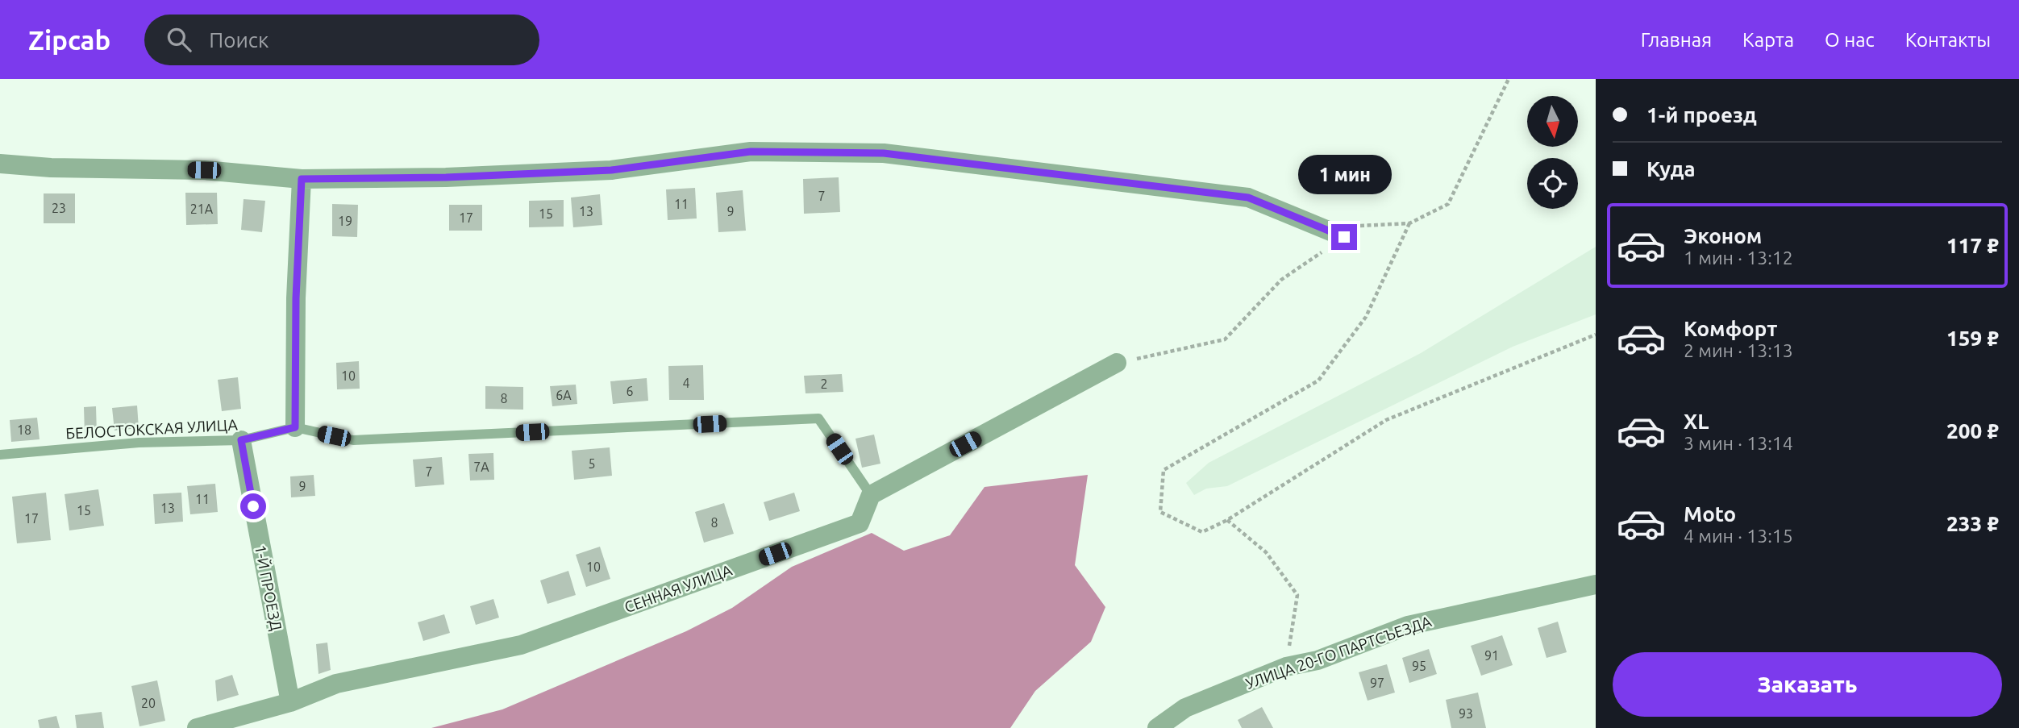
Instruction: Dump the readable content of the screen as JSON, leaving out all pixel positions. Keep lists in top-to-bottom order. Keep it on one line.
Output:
{"streets":{"street":["1-Й ПРОЕЗД","СЕННАЯ УЛИЦА","УЛИЦА 20-ГО ПАРТСЪЕЗДА"],"lane":["БЕЛОСТОКСКАЯ УЛИЦА"]},"crossings":[["БЕЛОСТОКСКАЯ УЛИЦА","1-Й ПРОЕЗД"],["БЕЛОСТОКСКАЯ УЛИЦА","СЕННАЯ УЛИЦА"],["1-Й ПРОЕЗД","СЕННАЯ УЛИЦА"]],"house_numbers":["7","11","23","21А","13","9","15","17","19","10","4","2","6","6А","8","18","5","7А","7","9","11","13","15","17","8","10","91","95","97","20","93"],"north":"bottom","page":{"header":"Zipcab","search":"Поиск","nav":["Главная","Карта","О нас","Контакты"],"banner":["1-й проезд","Куда"],"bubble":"1 мин","list":[{"name":"Эконом","note":"1 мин · 13:12","value":"117 ₽"},{"name":"Комфорт","note":"2 мин · 13:13","value":"159 ₽"},{"name":"XL","note":"3 мин · 13:14","value":"200 ₽"},{"name":"Moto","note":"4 мин · 13:15","value":"233 ₽"}],"buttons":"Заказать"}}
